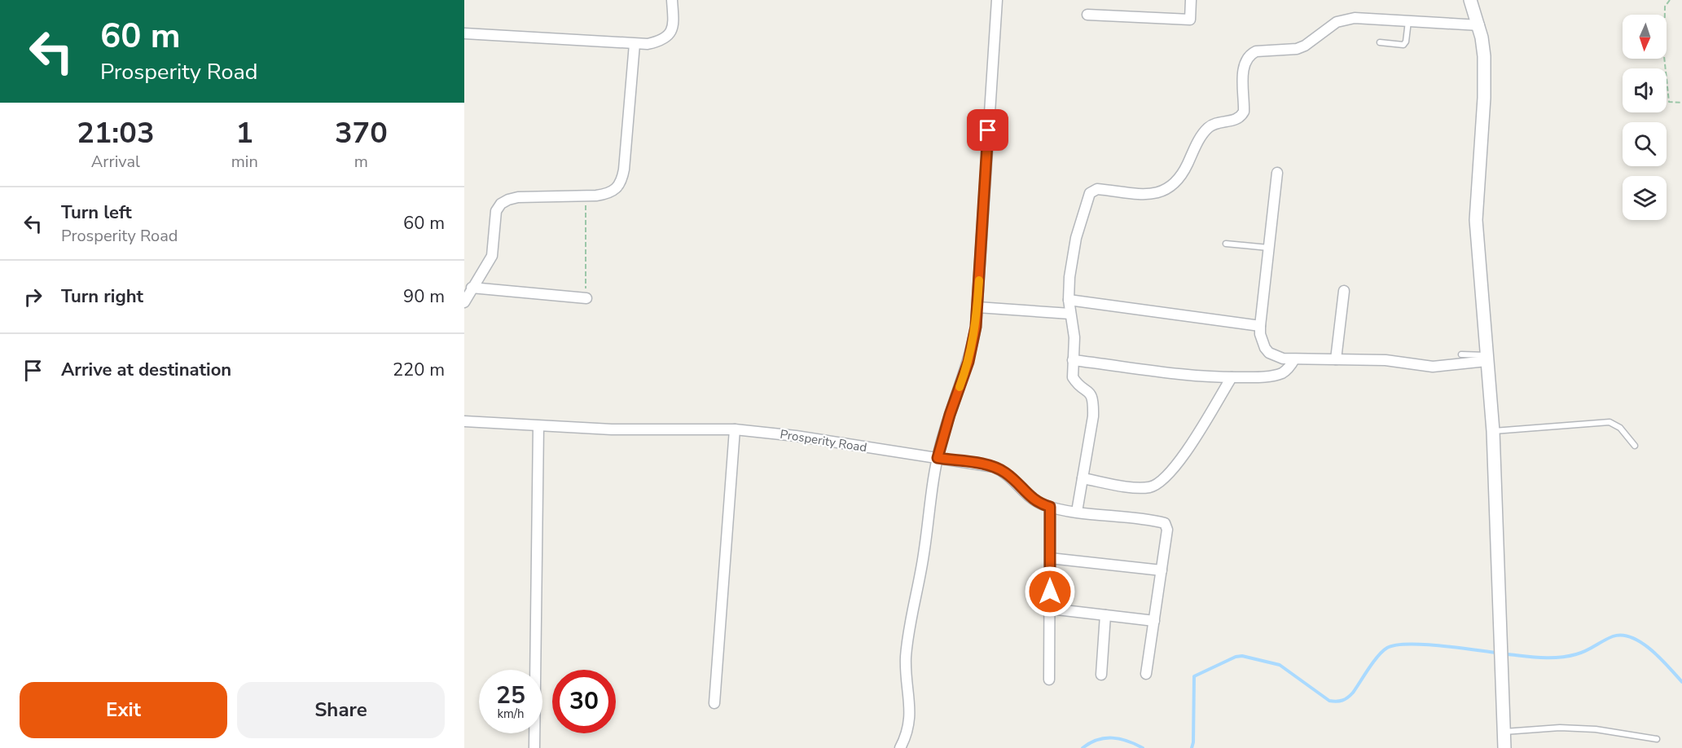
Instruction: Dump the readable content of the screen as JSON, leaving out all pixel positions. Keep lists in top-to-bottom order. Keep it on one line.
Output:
{"streets":{"street":["Prosperity Road"]},"north":"bottom","page":{"turn":["60 m","Prosperity Road"],"eta":["21:03","Arrival","1","min","370","m"],"list":[{"name":"Turn left","note":"Prosperity Road","value":"60 m"},{"name":"Turn right","value":"90 m"},{"name":"Arrive at destination","value":"220 m"}],"speed":"25 km/h","limit":"30","buttons":["Exit","Share"]}}
